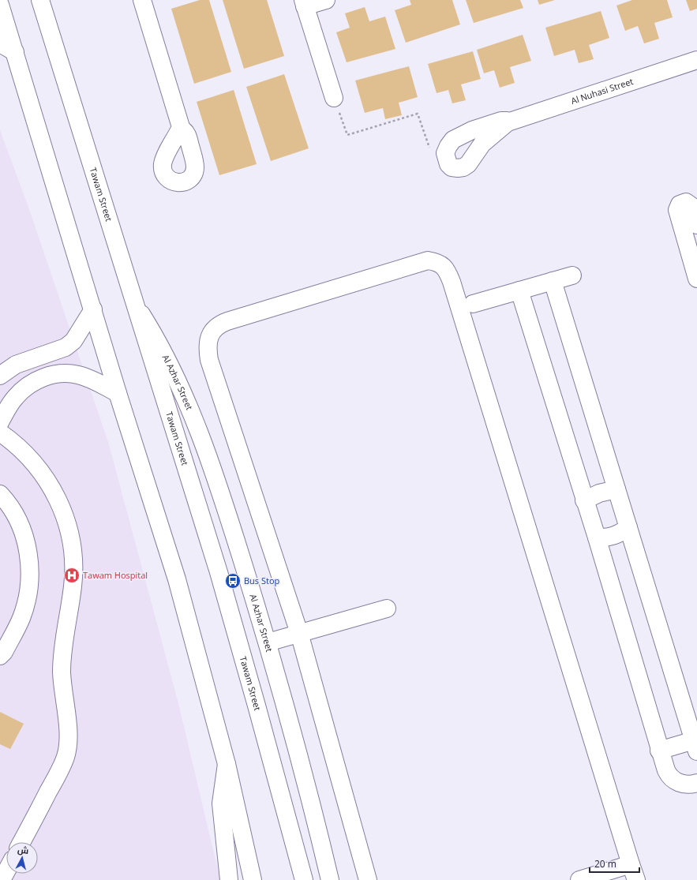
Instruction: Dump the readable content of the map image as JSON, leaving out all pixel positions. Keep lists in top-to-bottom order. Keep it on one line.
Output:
{"streets":{"street":["Al Nuhasi Street","Tawam Street","Al Azhar Street"]},"crossings":[["Tawam Street","Al Azhar Street"]],"places":{"hospital":["Tawam Hospital"],"bus stop":["Bus Stop"]},"scale_bar":"20 m","north":"top"}
